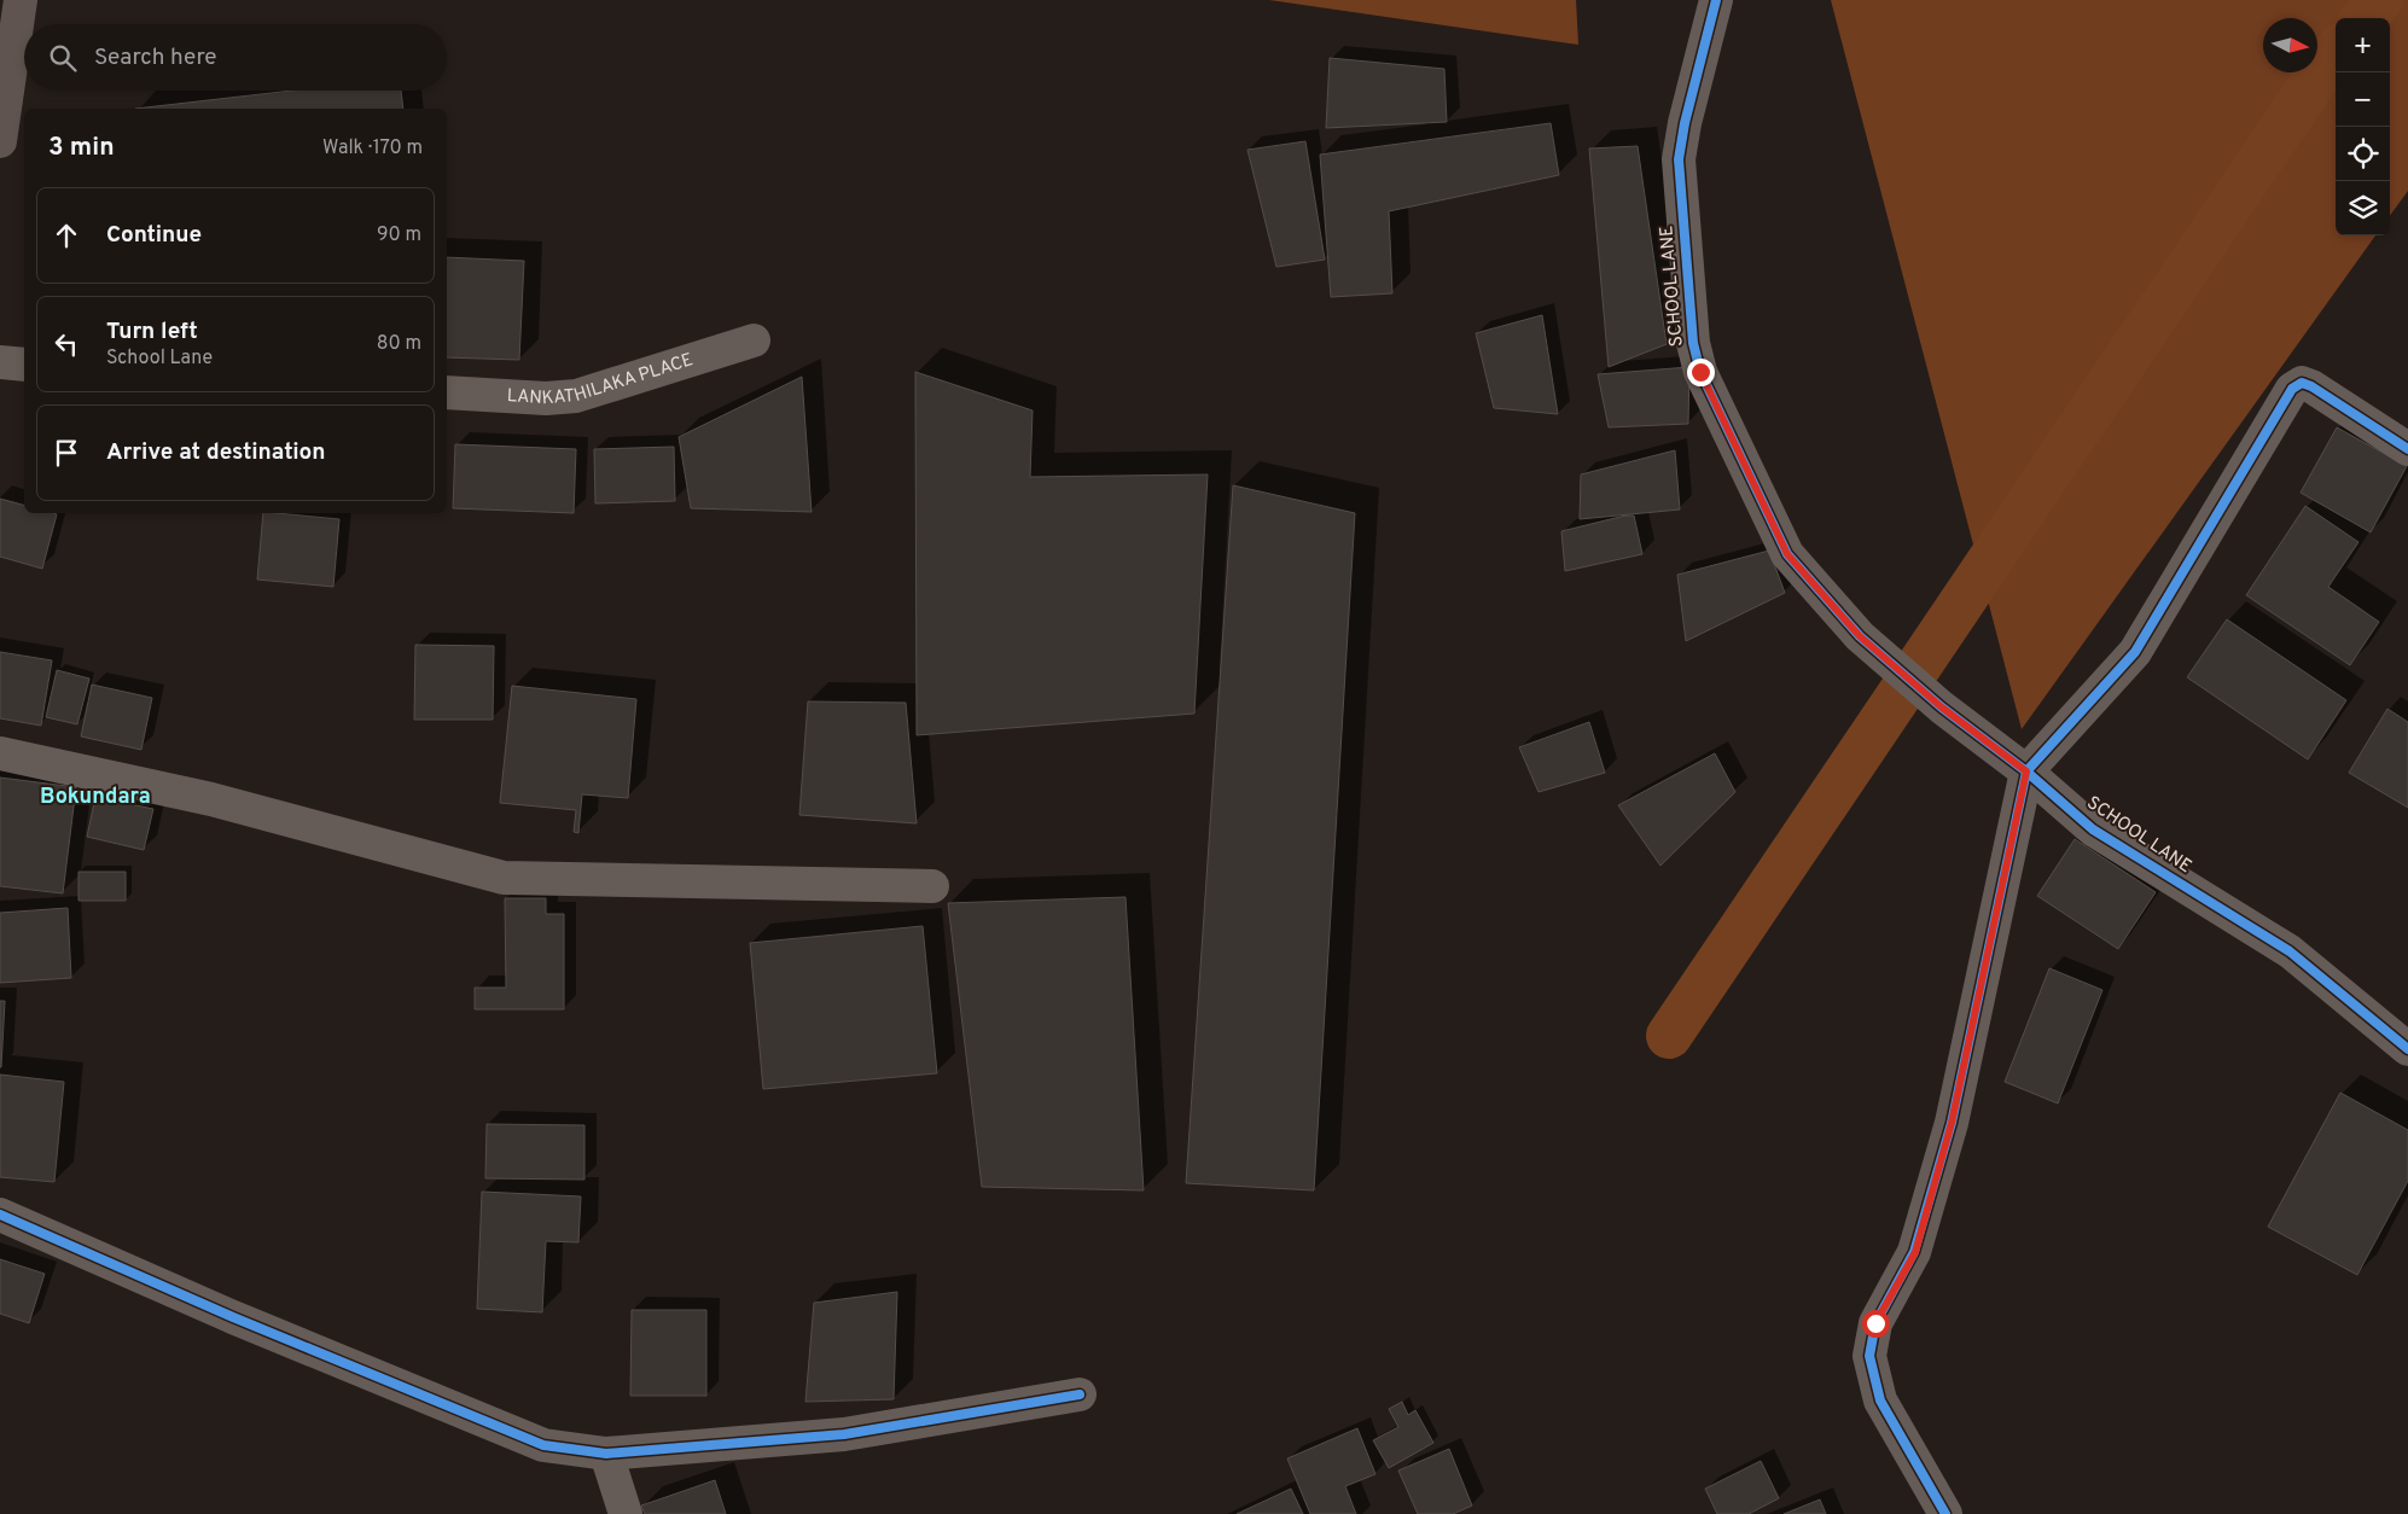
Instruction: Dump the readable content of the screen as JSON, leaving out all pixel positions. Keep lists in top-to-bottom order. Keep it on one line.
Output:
{"streets":{"street":["SCHOOL LANE","LANKATHILAKA PLACE"]},"districts":["Bokundara"],"north":"right","page":{"map_buttons":["+","−"],"search":"Search here","heading":["3 min","Walk · 170 m"],"list":[["Continue","90 m"],["Turn left","School Lane","80 m"],"Arrive at destination"]}}
